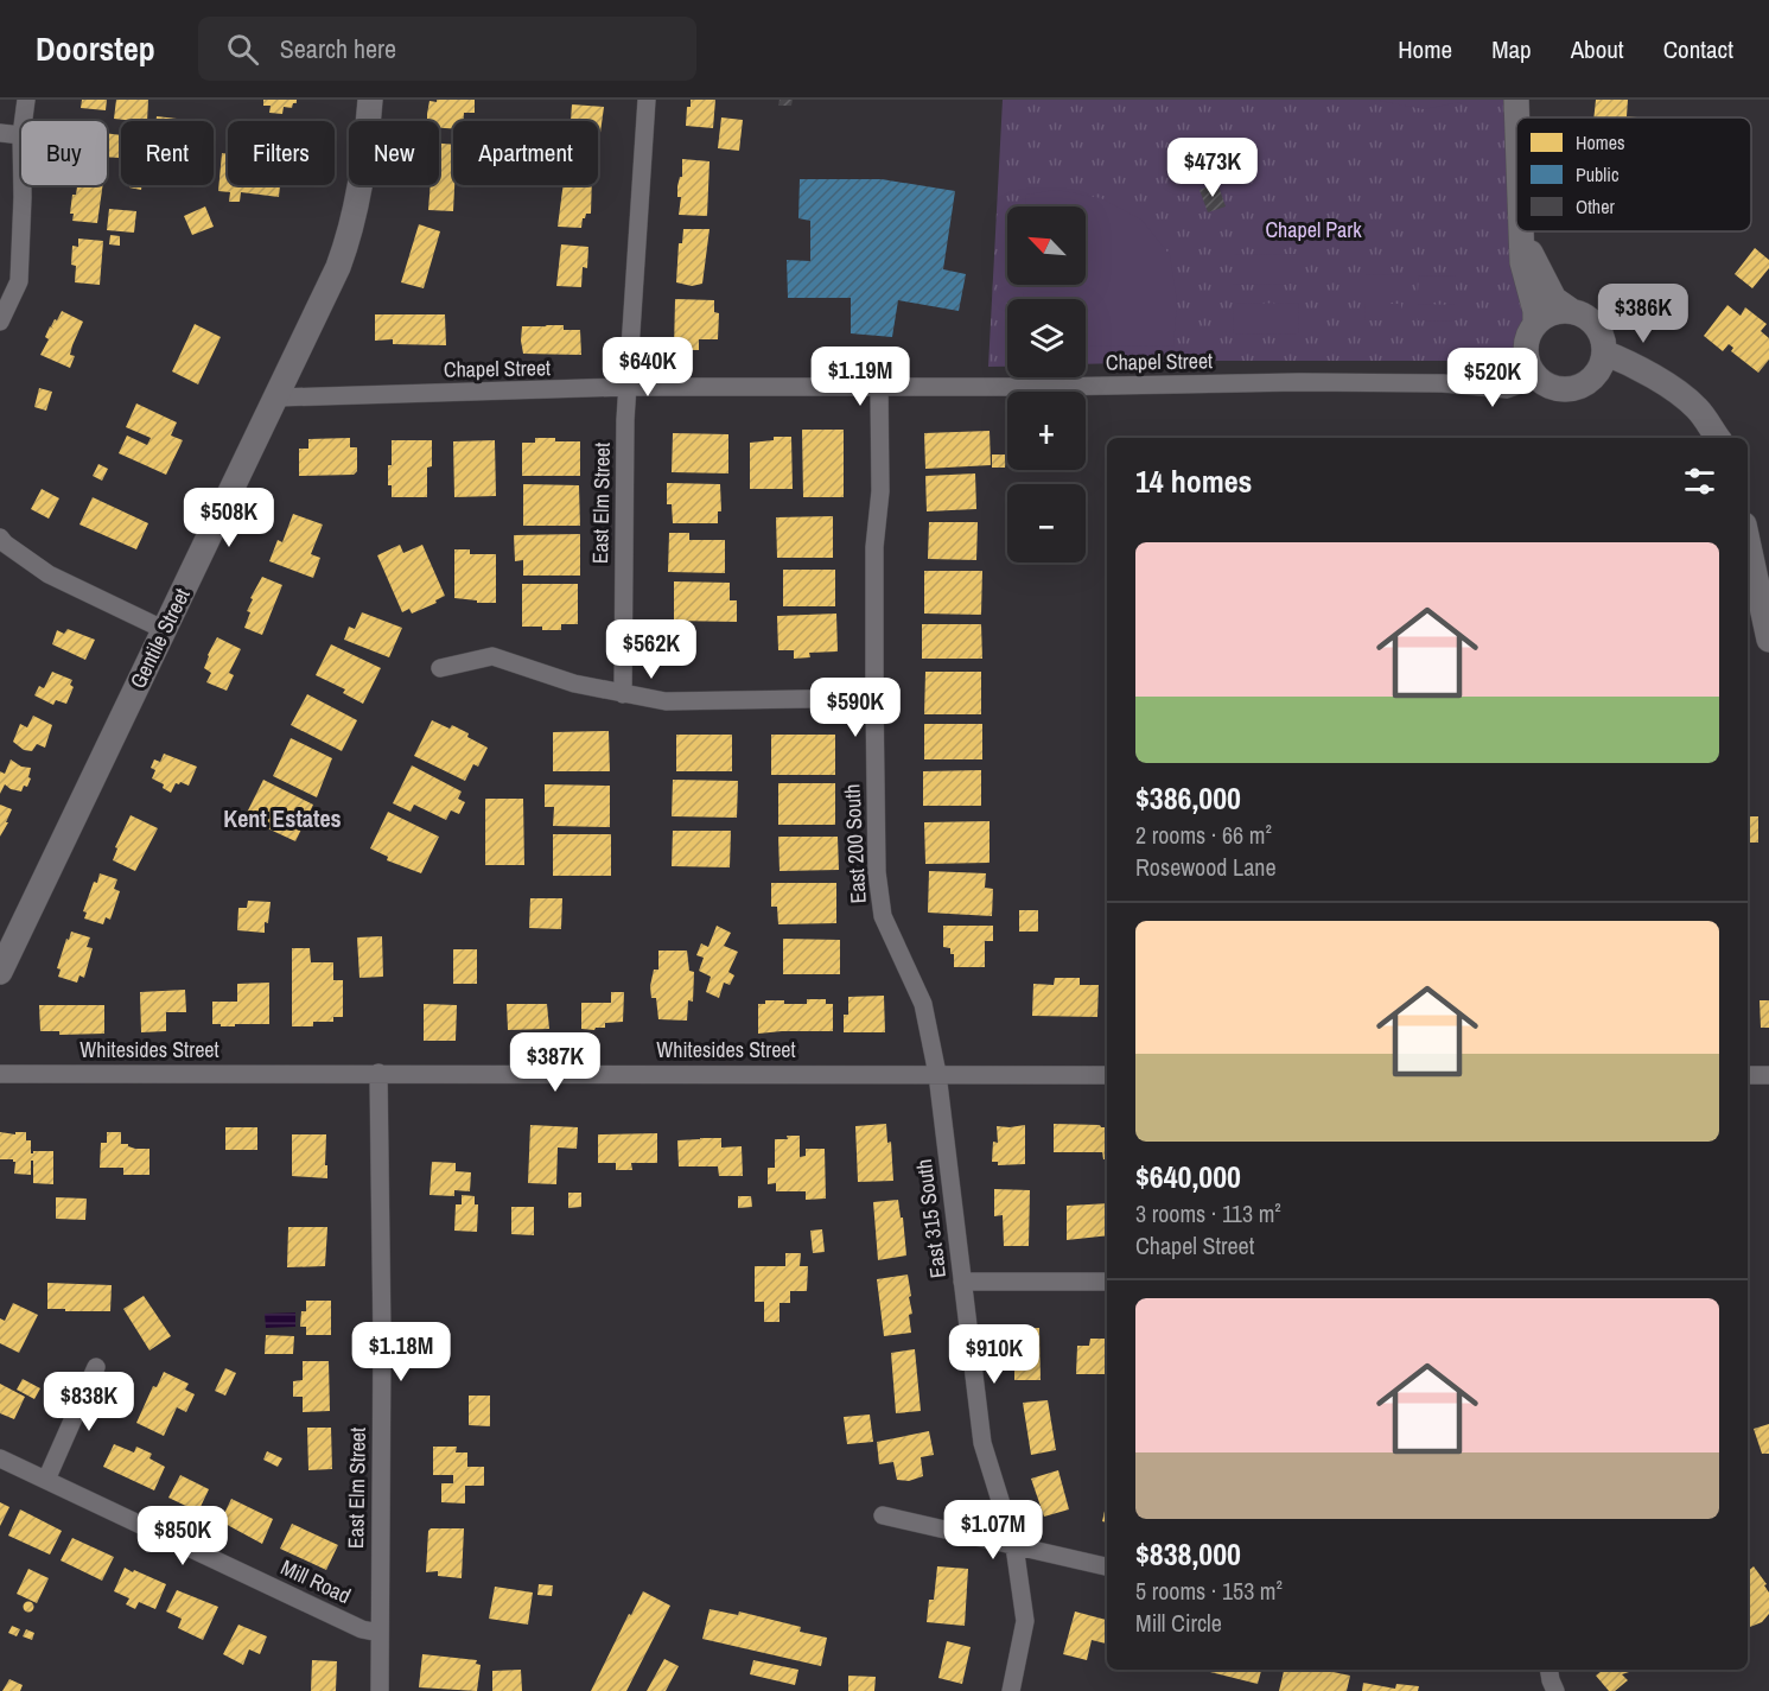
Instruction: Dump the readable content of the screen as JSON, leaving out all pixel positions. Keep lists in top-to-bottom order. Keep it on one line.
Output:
{"streets":{"main road":["Gentile Street"],"street":["Chapel Street","East Elm Street","East 200 South","Whitesides Street","East 315 South","Mill Road"]},"crossings":[["Chapel Street","East Elm Street"],["Chapel Street","Gentile Street"],["Chapel Street","East 200 South"],["East Elm Street","Whitesides Street"],["East Elm Street","Mill Road"],["East 200 South","Whitesides Street"],["East 200 South","East 315 South"],["Whitesides Street","East 315 South"]],"districts":["Kent Estates"],"parks":["Chapel Park"],"legend":["Homes","Public","Other"],"north":"top left","page":{"header":"Doorstep","search":"Search here","nav":["Home","Map","About","Contact"],"chip":["Buy","Rent","Filters","New","Apartment"],"price":["$473K","$386K","$640K","$1.19M","$520K","$508K","$562K","$590K","$387K","$1.18M","$910K","$838K","$1.07M","$850K"],"map_buttons":["+","−"],"heading":"14 homes","list":[{"name":"$386,000","note":"2 rooms · 66 m² · Rosewood Lane"},{"name":"$640,000","note":"3 rooms · 113 m² · Chapel Street"},{"name":"$838,000","note":"5 rooms · 153 m² · Mill Circle"}]}}
